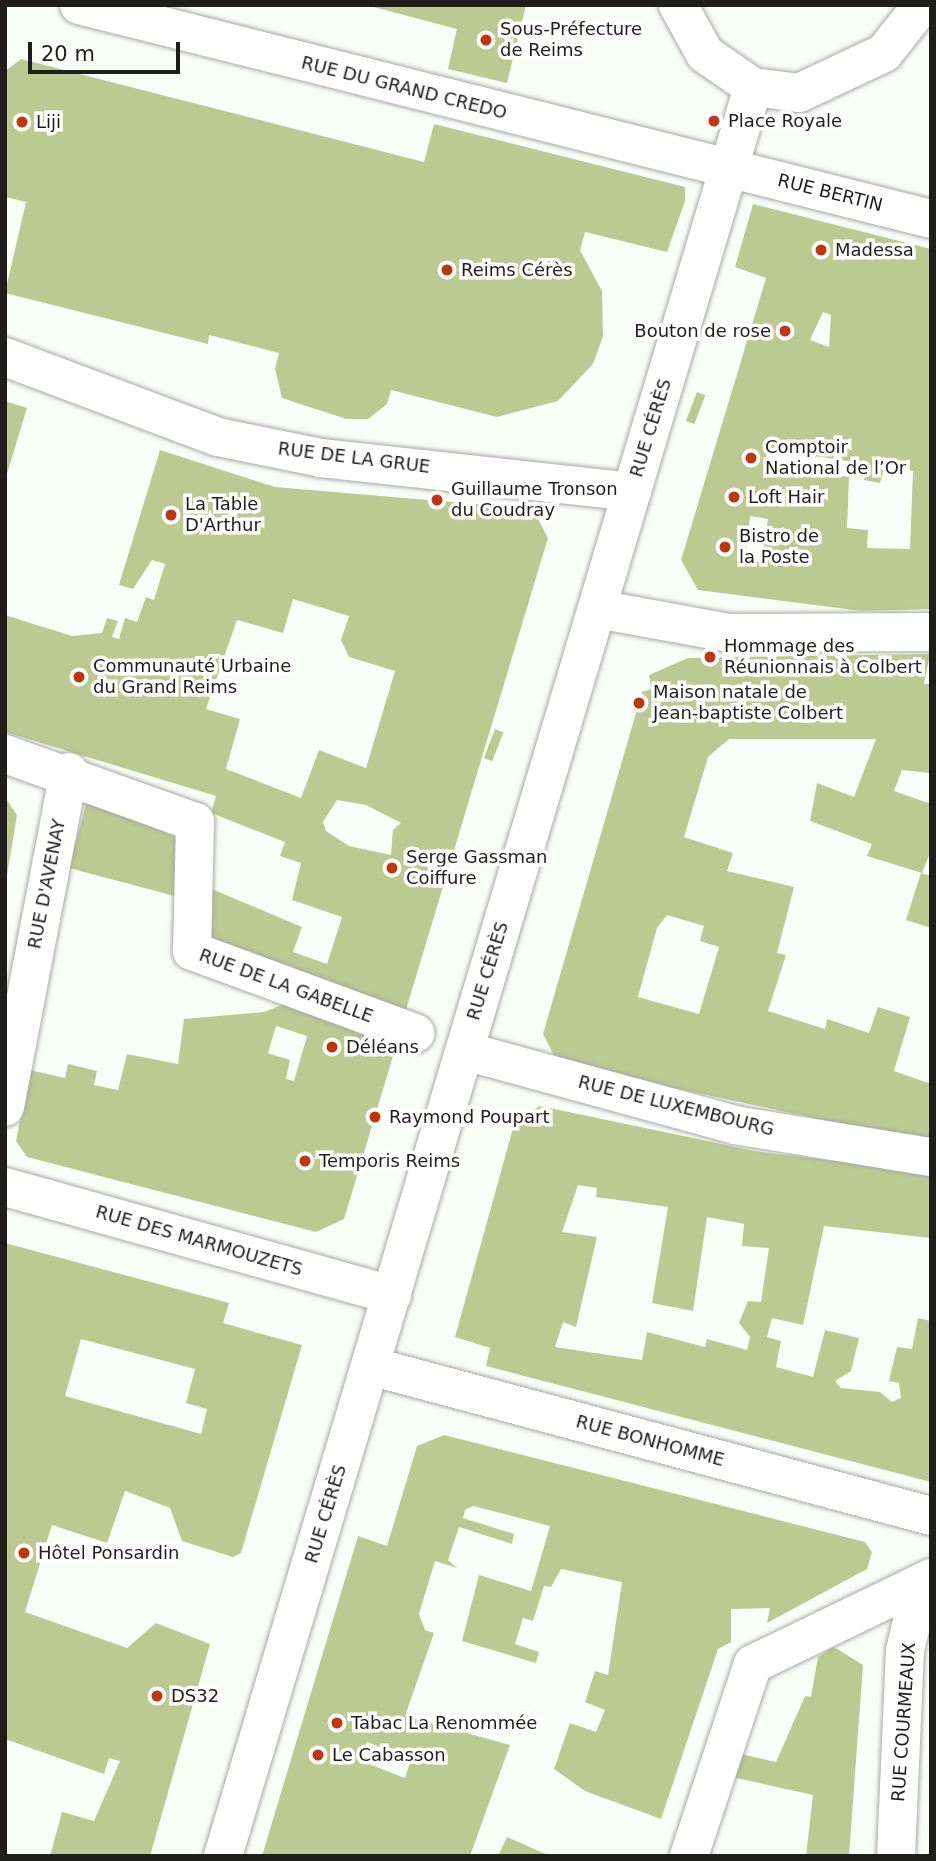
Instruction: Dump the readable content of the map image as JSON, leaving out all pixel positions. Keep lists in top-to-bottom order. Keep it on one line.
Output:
{"streets":{"street":["RUE DU GRAND CREDO","RUE BERTIN","RUE CÉRÈS","RUE DE LA GRUE","RUE D'AVENAY","RUE DE LA GABELLE","RUE DE LUXEMBOURG","RUE DES MARMOUZETS","RUE BONHOMME","RUE COURMEAUX"]},"crossings":[["RUE DU GRAND CREDO","RUE BERTIN"],["RUE DU GRAND CREDO","RUE CÉRÈS"],["RUE BERTIN","RUE CÉRÈS"],["RUE CÉRÈS","RUE DE LA GRUE"],["RUE CÉRÈS","RUE DE LUXEMBOURG"],["RUE CÉRÈS","RUE DES MARMOUZETS"],["RUE CÉRÈS","RUE BONHOMME"],["RUE D'AVENAY","RUE DE LA GABELLE"]],"places":["Sous-Préfecture de Reims","Place Royale","Liji","Madessa","Reims Cérès","Bouton de rose","Comptoir National de l’Or","Loft Hair","Guillaume Tronson du Coudray","La Table D'Arthur","Bistro de la Poste","Hommage des Réunionnais à Colbert","Communauté Urbaine du Grand Reims","Maison natale de Jean-baptiste Colbert","Serge Gassman Coiffure","Déléans","Raymond Poupart","Temporis Reims","Hôtel Ponsardin","DS32","Tabac La Renommée","Le Cabasson"],"scale_bar":"20 m"}
